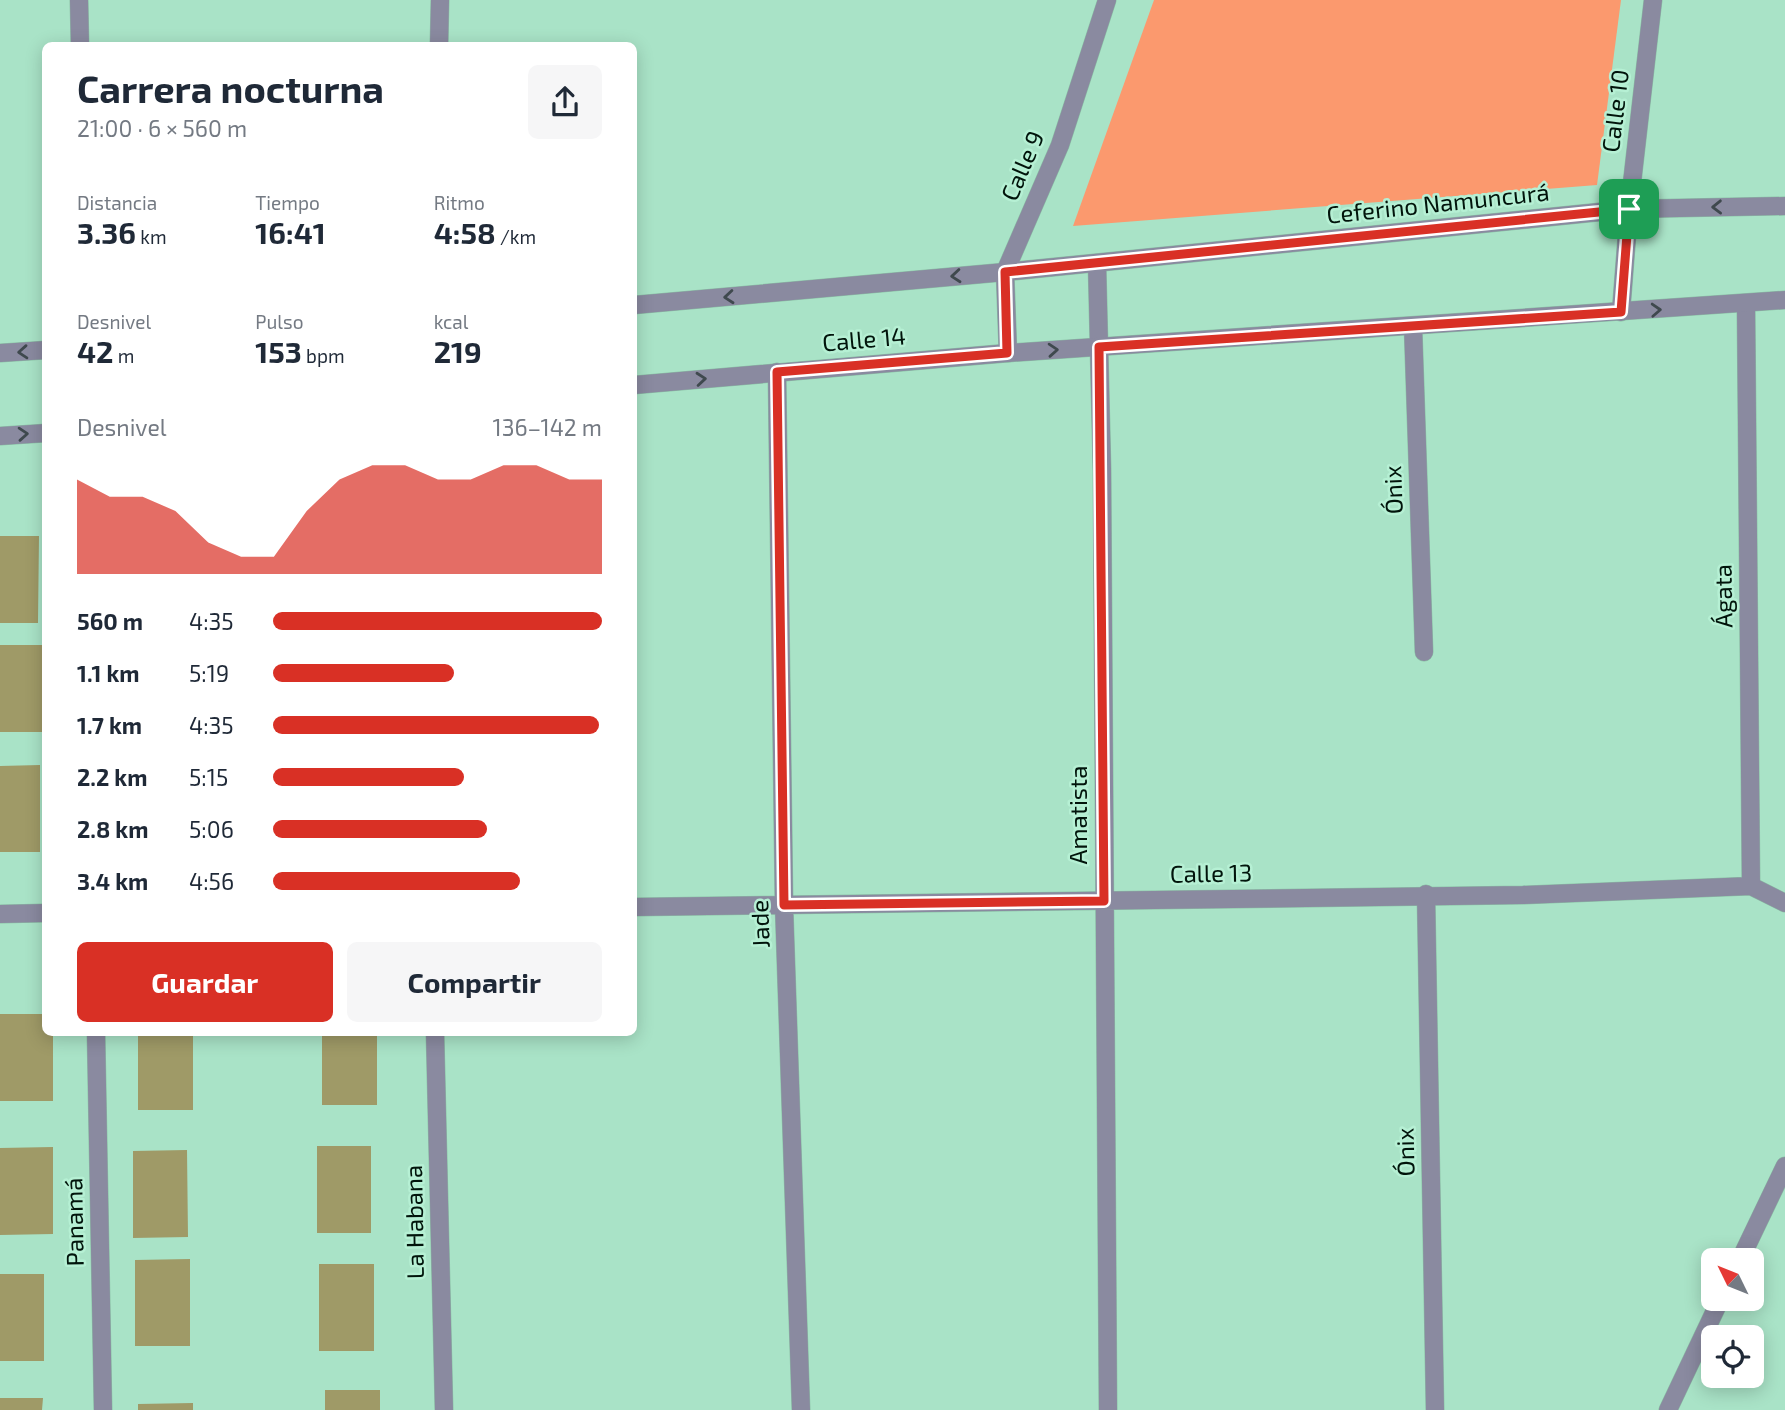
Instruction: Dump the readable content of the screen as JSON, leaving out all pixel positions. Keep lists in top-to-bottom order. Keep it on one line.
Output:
{"streets":{"street":["Calle 10","Calle 9","Ceferino Namuncurá","Calle 14","Ónix","Ágata","Amatista","Calle 13","Jade","Panamá","La Habana"]},"crossings":[["Calle 10","Ceferino Namuncurá"],["Calle 9","Calle 14"],["Ceferino Namuncurá","Amatista"],["Calle 14","Amatista"],["Calle 14","Jade"],["Ónix","Calle 13"],["Ágata","Calle 13"],["Amatista","Calle 13"],["Calle 13","Jade"]],"north":"top left","page":{"heading":["Carrera nocturna","21:00 · 6 × 560 m"],"stats":[["Distancia","3.36 km"],["Tiempo","16:41"],["Ritmo","4:58 /km"],["Desnivel","42 m"],["Pulso","153 bpm"],["kcal","219"]],"chart":["Desnivel","136–142 m"],"list":[{"name":"560 m","note":"4:35"},{"name":"1.1 km","note":"5:19"},{"name":"1.7 km","note":"4:35"},{"name":"2.2 km","note":"5:15"},{"name":"2.8 km","note":"5:06"},{"name":"3.4 km","note":"4:56"}],"buttons":["Guardar","Compartir"]}}
